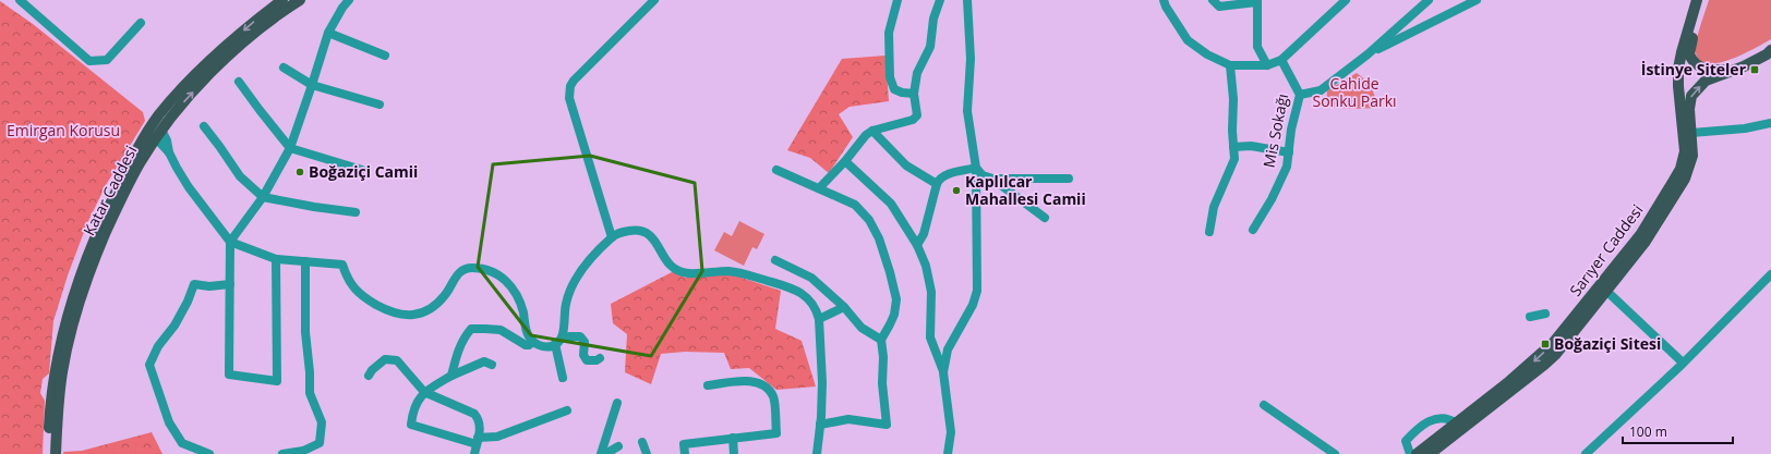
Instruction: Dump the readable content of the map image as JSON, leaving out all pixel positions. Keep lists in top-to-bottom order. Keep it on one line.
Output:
{"streets":{"main road":["Katar Caddesi","Sarıyer Caddesi"],"street":["Mis Sokağı"]},"parks":["Cahide Sonku Parkı","Emirgan Korusu"],"places":{"transit":["İstinye Siteler","Boğaziçi Sitesi"],"other":["Boğaziçi Camii","Kaplılcar Mahallesi Camii"]},"scale_bar":"100 m"}
